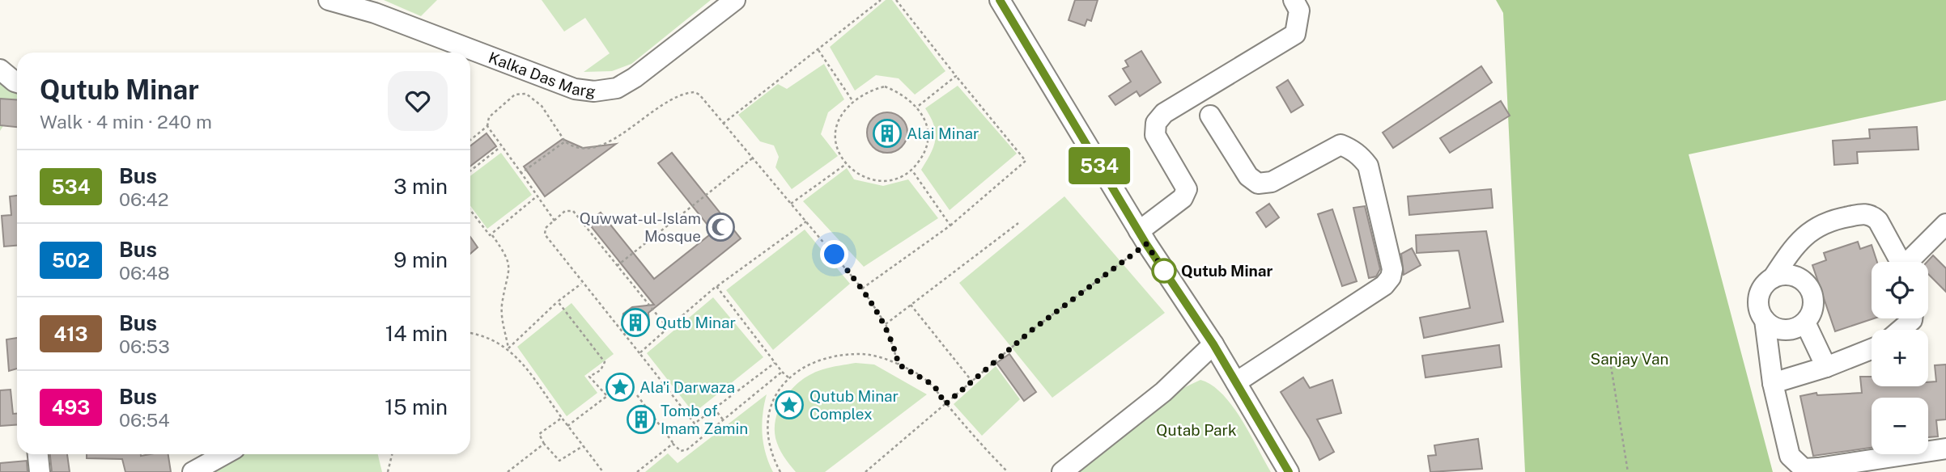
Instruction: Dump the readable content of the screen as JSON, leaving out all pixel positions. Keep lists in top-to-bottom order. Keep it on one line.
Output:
{"streets":{"street":["Kalka Das Marg"]},"parks":["Sanjay Van","Qutab Park"],"places":{"building":["Alai Minar","Qutb Minar","Tomb of Imam Zamin"],"mosque":["Quwwat-ul-Islam Mosque"],"other":["Qutub Minar"],"place":["Ala'i Darwaza","Qutub Minar Complex"]},"lines":["bus line 534"],"page":{"on_map":"534","heading":["Qutub Minar","Walk · 4 min · 240 m"],"list":[{"mark":"534","name":"Bus","note":"06:42","value":"3 min"},{"mark":"502","name":"Bus","note":"06:48","value":"9 min"},{"mark":"413","name":"Bus","note":"06:53","value":"14 min"},{"mark":"493","name":"Bus","note":"06:54","value":"15 min"}],"map_buttons":["+","−"]}}
